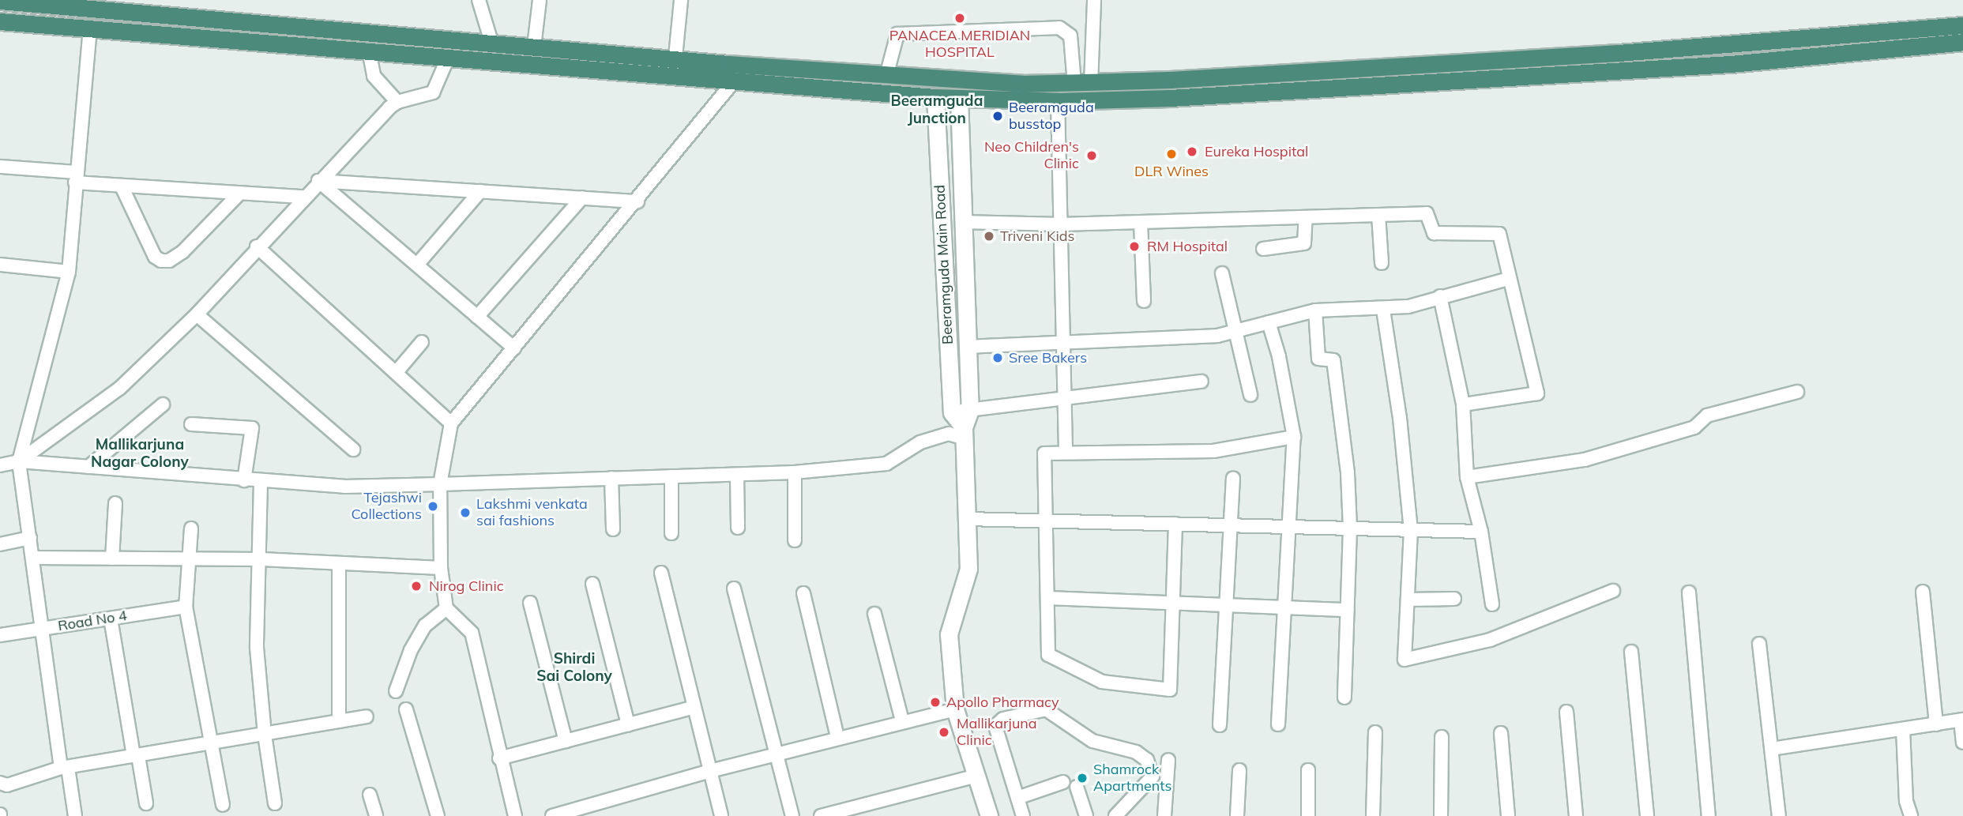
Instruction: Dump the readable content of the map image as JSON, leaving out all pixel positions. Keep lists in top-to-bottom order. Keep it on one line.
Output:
{"streets":{"main road":["Beeramguda Main Road"],"street":["Road No 4"]},"districts":["Beeramguda Junction","Mallikarjuna Nagar Colony","Shirdi Sai Colony"],"places":["PANACEA MERIDIAN HOSPITAL","Beeramguda busstop","Eureka Hospital","DLR Wines","Neo Children's Clinic","Triveni Kids","RM Hospital","Sree Bakers","Tejashwi Collections","Lakshmi venkata sai fashions","Nirog Clinic","Apollo Pharmacy","Mallikarjuna Clinic","Shamrock Apartments"]}
